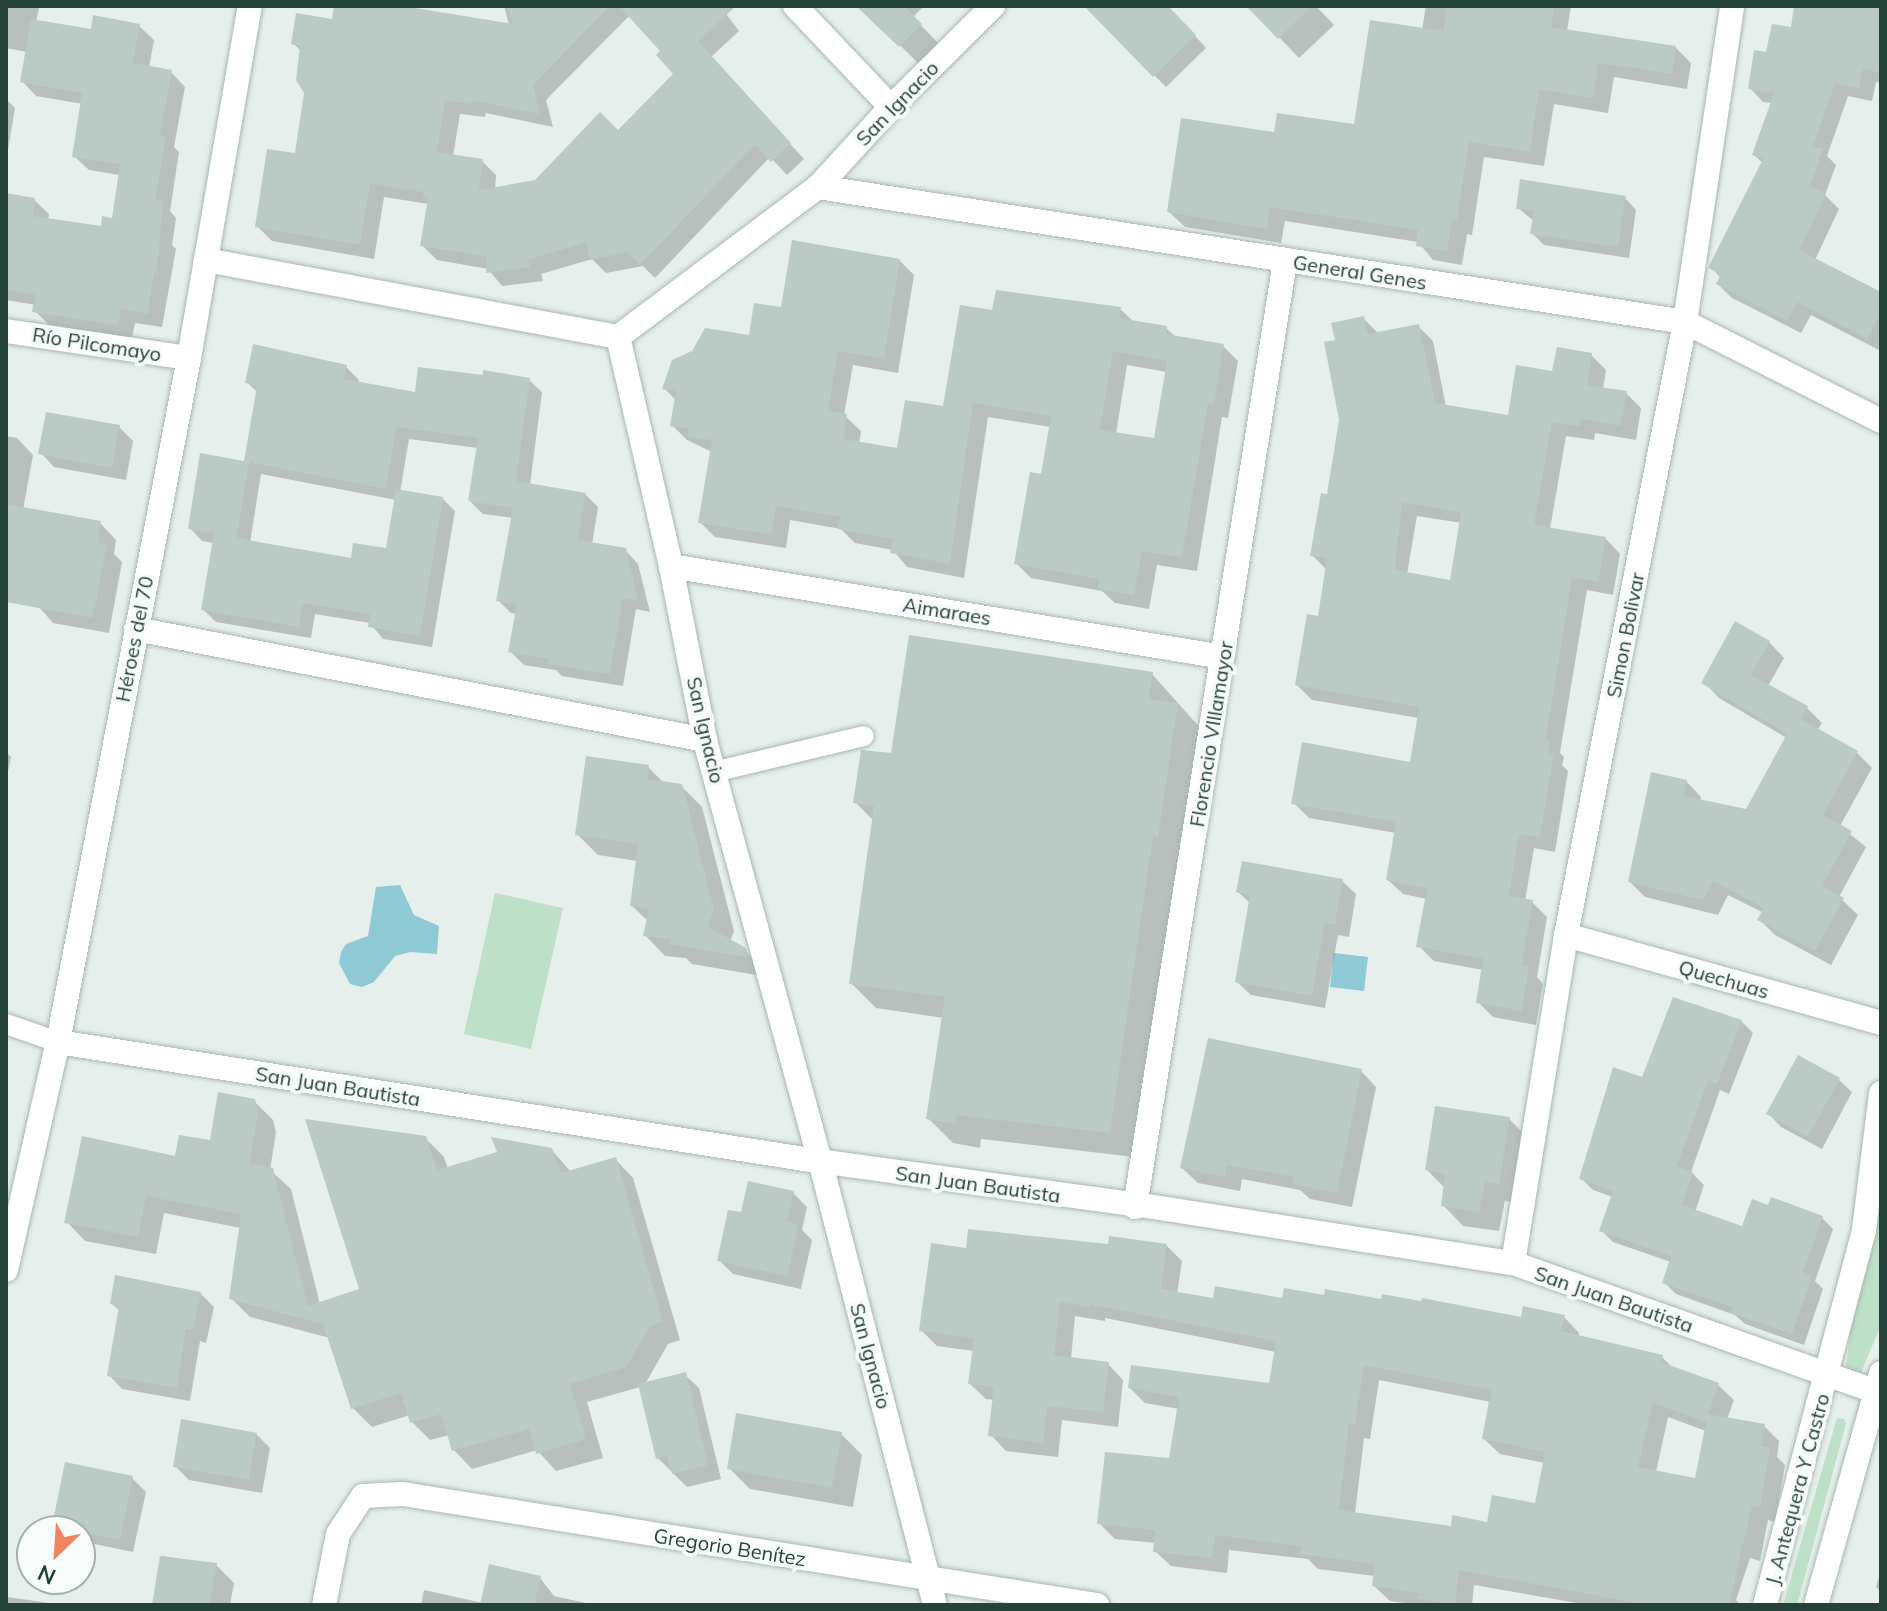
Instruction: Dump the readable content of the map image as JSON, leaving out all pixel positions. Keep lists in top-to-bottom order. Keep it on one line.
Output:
{"streets":{"street":["San Ignacio","General Genes","Río Pilcomayo","Aimaraes","Simon Bolivar","Héroes del 70","Florencio VIllamayor","Quechuas","San Juan Bautista","J. Antequera Y Castro","Gregorio Benítez"]},"crossings":[["San Ignacio","General Genes"],["San Ignacio","Aimaraes"],["San Ignacio","San Juan Bautista"],["San Ignacio","Gregorio Benítez"],["General Genes","Simon Bolivar"],["General Genes","Florencio VIllamayor"],["Río Pilcomayo","Héroes del 70"],["Aimaraes","Florencio VIllamayor"],["Simon Bolivar","Quechuas"],["Simon Bolivar","San Juan Bautista"],["Héroes del 70","San Juan Bautista"],["Florencio VIllamayor","San Juan Bautista"],["San Juan Bautista","J. Antequera Y Castro"]],"north":"bottom left"}
